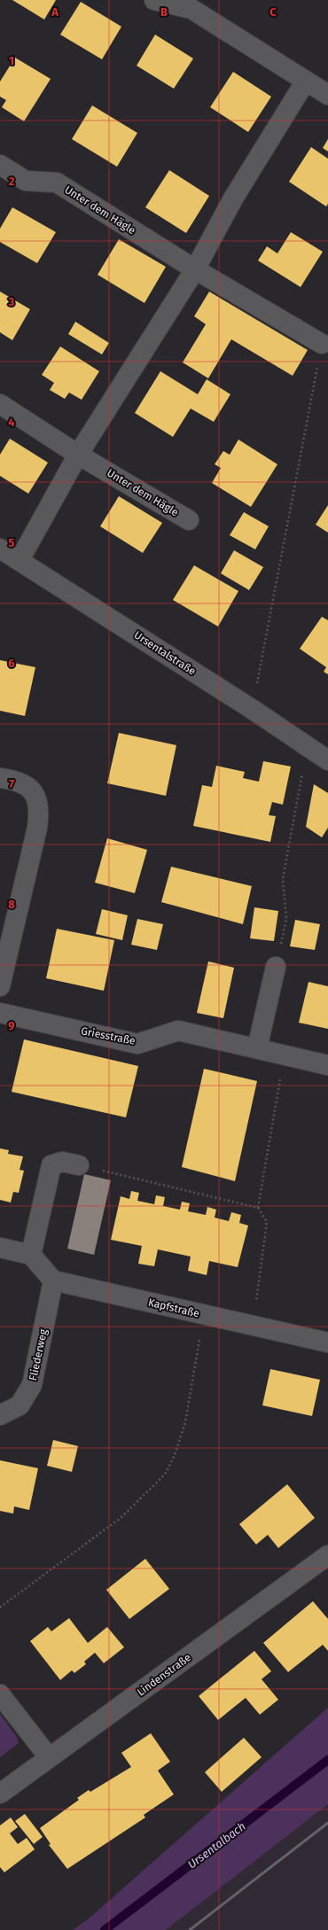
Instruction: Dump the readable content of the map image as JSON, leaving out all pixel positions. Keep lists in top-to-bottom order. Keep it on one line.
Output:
{"streets":{"street":["Unter dem Hägle","Ursentalstraße","Griesstraße","Kapfstraße","Fliederweg","Lindenstraße"]},"crossings":[["Kapfstraße","Fliederweg"]],"water":["Ursentalbach"],"grid":{"columns":["A","B","C"],"rows":["1","2","3","4","5","6","7","8","9"]}}
